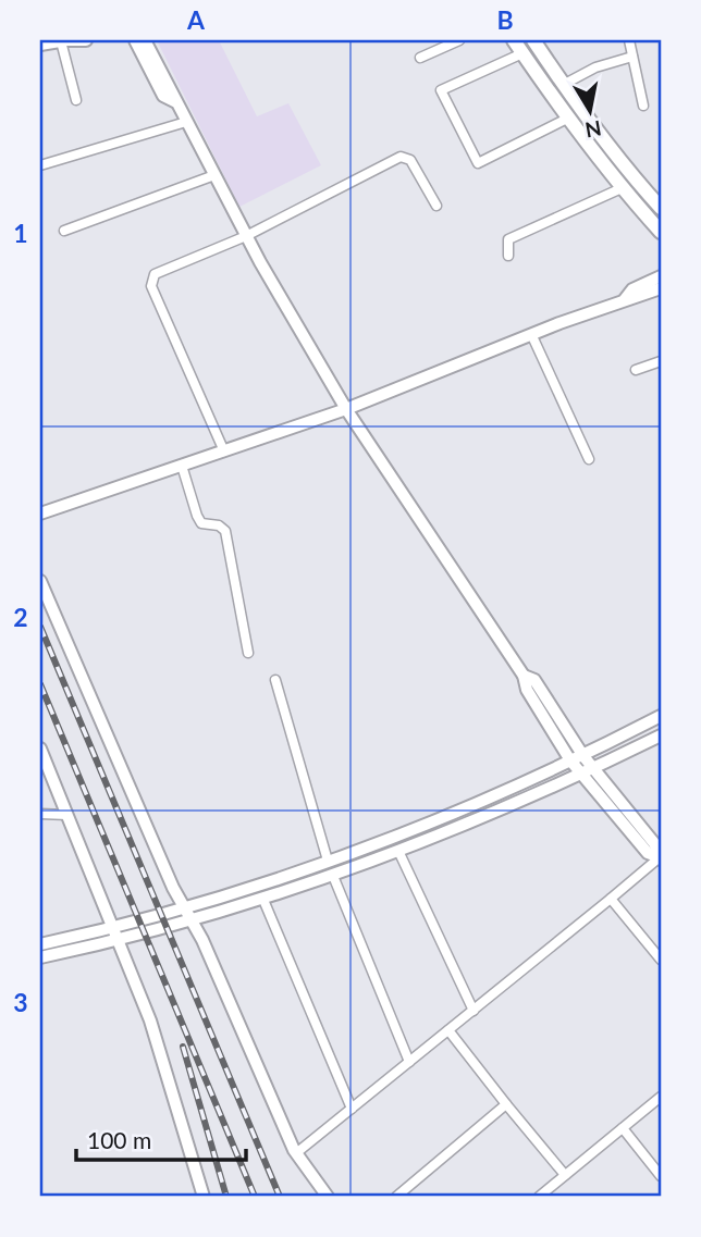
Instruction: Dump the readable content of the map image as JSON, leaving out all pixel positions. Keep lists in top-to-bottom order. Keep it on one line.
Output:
{"scale_bar":"100 m","north":"bottom","grid":{"columns":["A","B"],"rows":["1","2","3"]}}
